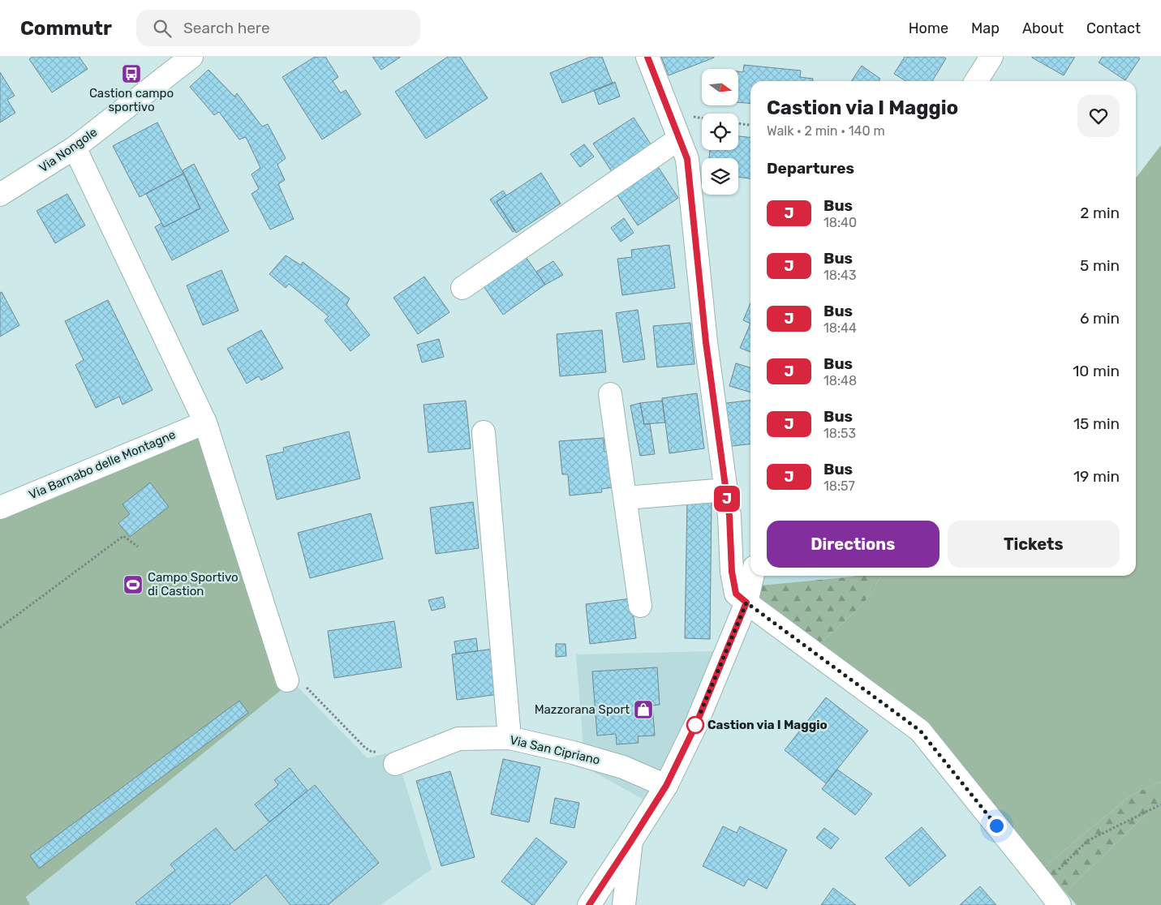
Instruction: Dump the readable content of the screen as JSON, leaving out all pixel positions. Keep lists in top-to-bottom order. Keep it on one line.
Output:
{"streets":{"street":["Via Nongole","Via Barnabo delle Montagne","Via San Cipriano"]},"places":{"bus stop":["Castion campo sportivo"],"sports":["Campo Sportivo di Castion"],"shop":["Mazzorana Sport"],"other":["Castion via I Maggio"]},"lines":["bus line J"],"north":"right","page":{"header":"Commutr","search":"Search here","nav":["Home","Map","About","Contact"],"on_map":"J","heading":[["Castion via I Maggio","Walk · 2 min · 140 m"],"Departures"],"list":[{"mark":"J","name":"Bus","note":"18:40","value":"2 min"},{"mark":"J","name":"Bus","note":"18:43","value":"5 min"},{"mark":"J","name":"Bus","note":"18:44","value":"6 min"},{"mark":"J","name":"Bus","note":"18:48","value":"10 min"},{"mark":"J","name":"Bus","note":"18:53","value":"15 min"},{"mark":"J","name":"Bus","note":"18:57","value":"19 min"}],"buttons":["Directions","Tickets"]}}
